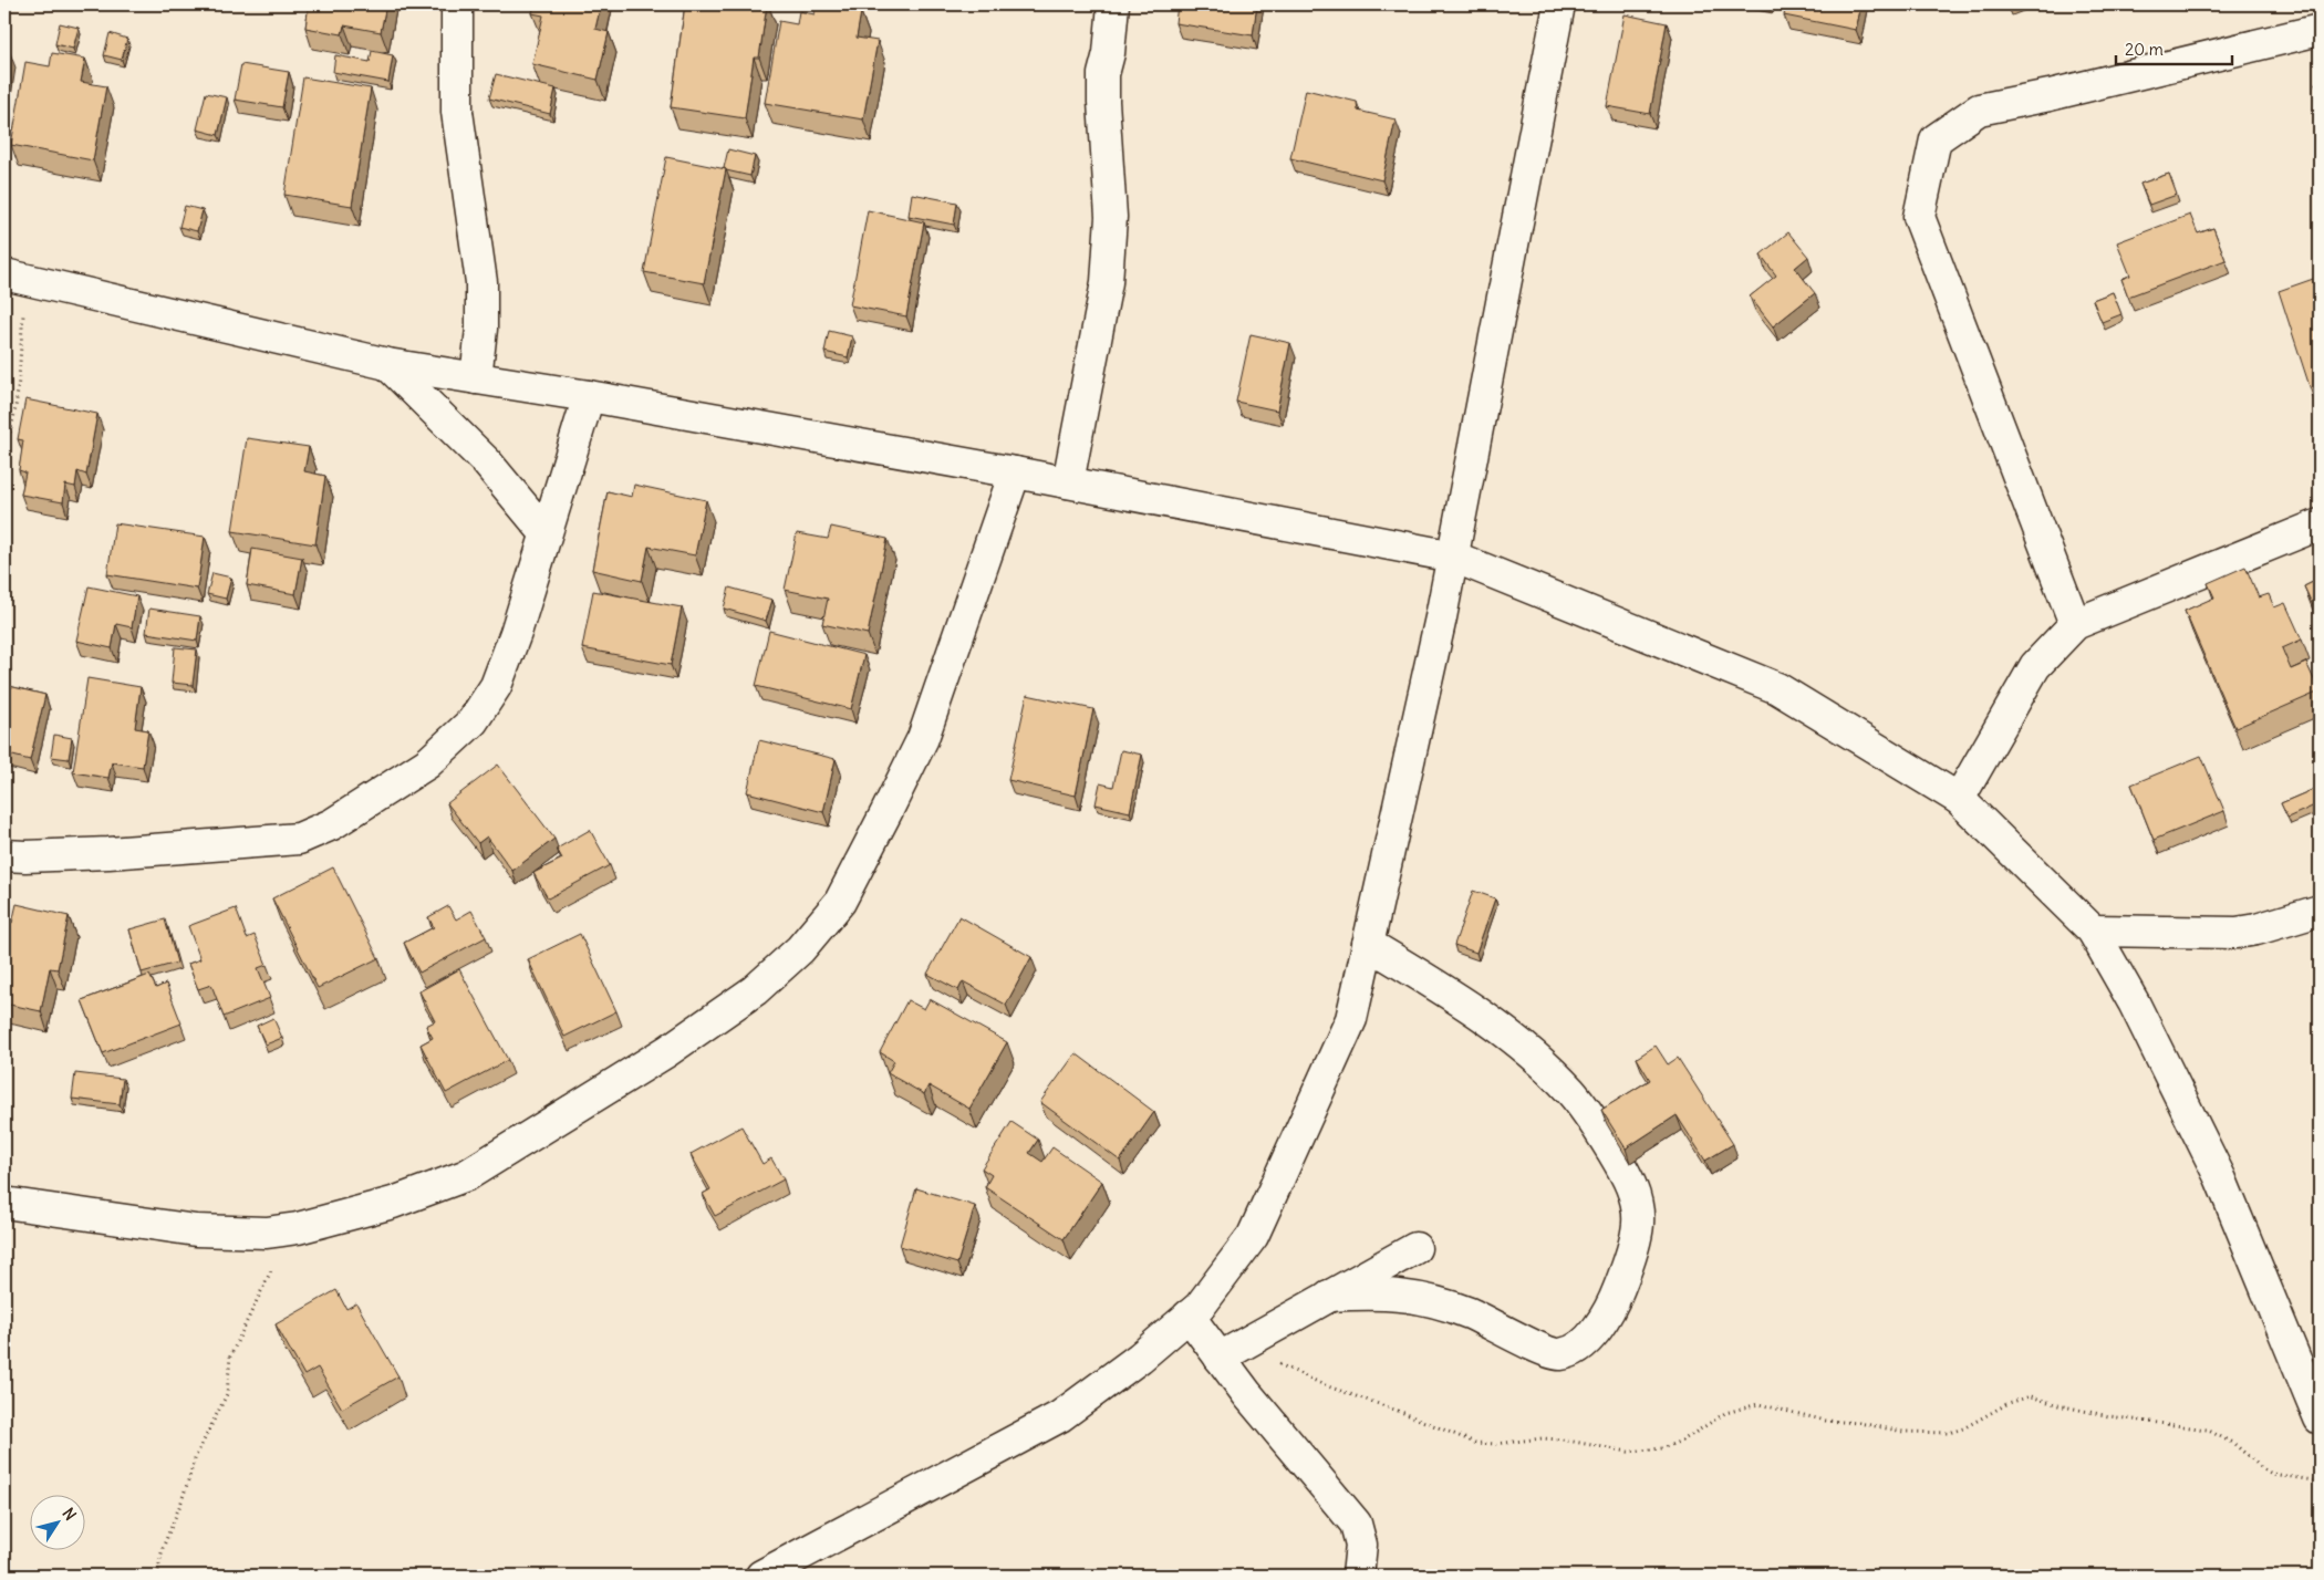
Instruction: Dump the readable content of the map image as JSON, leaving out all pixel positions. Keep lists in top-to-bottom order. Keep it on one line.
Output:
{"scale_bar":"20 m","north":"top right"}
